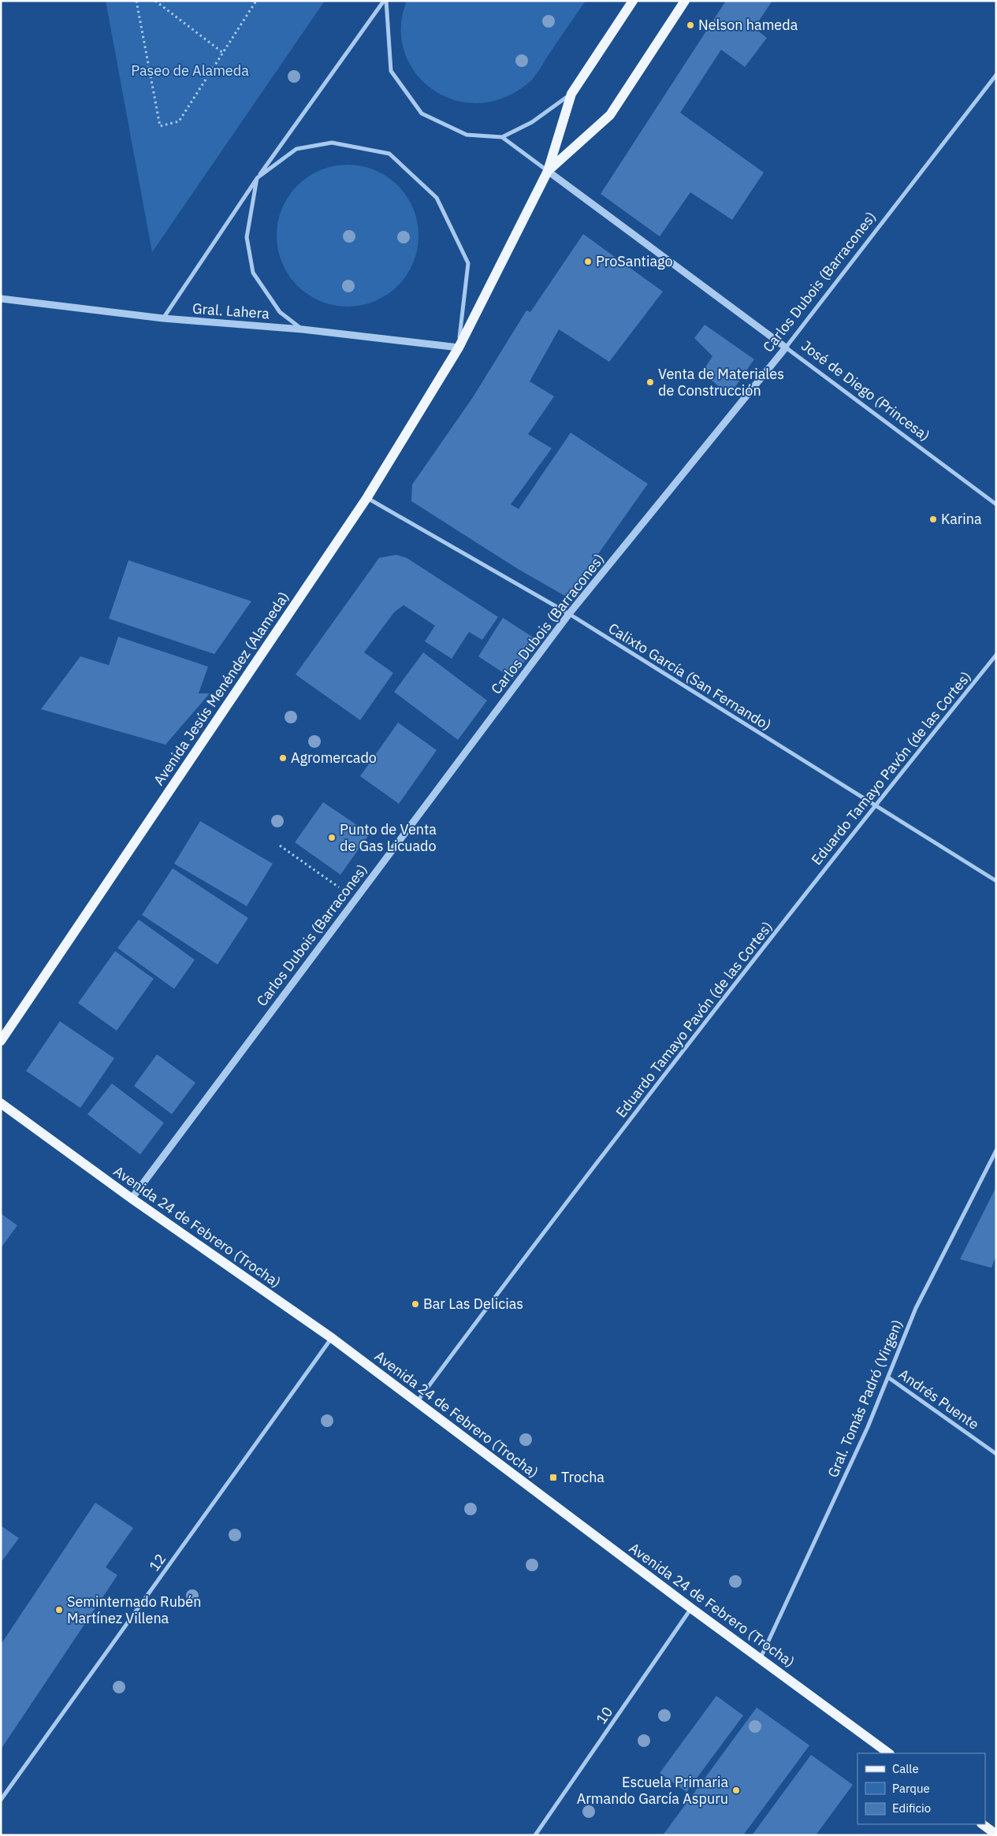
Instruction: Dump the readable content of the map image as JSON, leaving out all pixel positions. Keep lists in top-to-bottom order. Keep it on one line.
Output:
{"streets":{"main road":["Avenida Jesús Menéndez (Alameda)","Avenida 24 de Febrero (Trocha)"],"street":["Carlos Dubois (Barracones)","Gral. Lahera","José de Diego (Princesa)","Calixto García (San Fernando)","Eduardo Tamayo Pavón (de las Cortes)","Gral. Tomás Padró (Virgen)","Andrés Puente","12","10"]},"crossings":[["Carlos Dubois (Barracones)","José de Diego (Princesa)"],["Carlos Dubois (Barracones)","Calixto García (San Fernando)"],["Carlos Dubois (Barracones)","Avenida 24 de Febrero (Trocha)"],["Gral. Lahera","Avenida Jesús Menéndez (Alameda)"],["José de Diego (Princesa)","Avenida Jesús Menéndez (Alameda)"],["Calixto García (San Fernando)","Avenida Jesús Menéndez (Alameda)"],["Calixto García (San Fernando)","Eduardo Tamayo Pavón (de las Cortes)"],["Eduardo Tamayo Pavón (de las Cortes)","Avenida 24 de Febrero (Trocha)"],["Avenida 24 de Febrero (Trocha)","Gral. Tomás Padró (Virgen)"],["Avenida 24 de Febrero (Trocha)","12"],["Avenida 24 de Febrero (Trocha)","10"],["Gral. Tomás Padró (Virgen)","Andrés Puente"]],"parks":["Paseo de Alameda"],"places":{"other":["Nelson hameda","ProSantiago","Venta de Materiales de Construcción","Karina","Agromercado","Punto de Venta de Gas Licuado","Bar Las Delicias","Seminternado Rubén Martínez Villena","Escuela Primaria Armando García Aspuru"],"transit":["Trocha"]},"legend":["Calle","Parque","Edificio"]}
